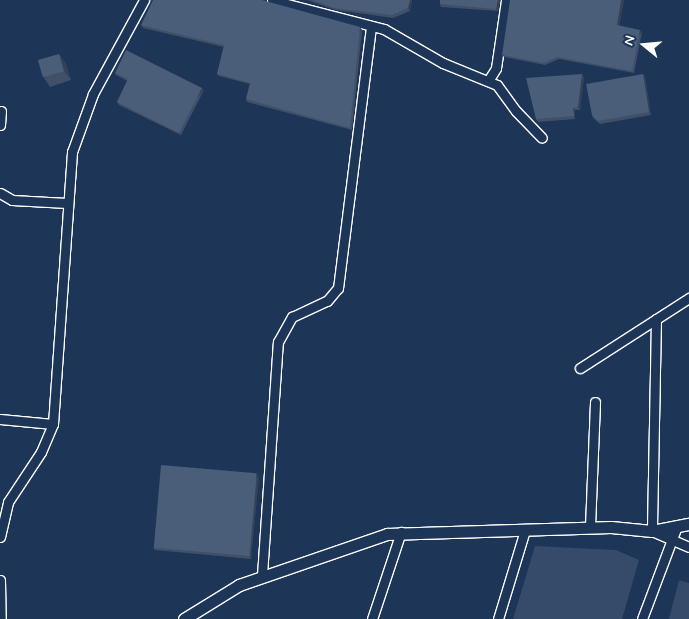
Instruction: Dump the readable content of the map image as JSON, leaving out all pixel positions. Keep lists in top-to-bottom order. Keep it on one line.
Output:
{"north":"left"}
